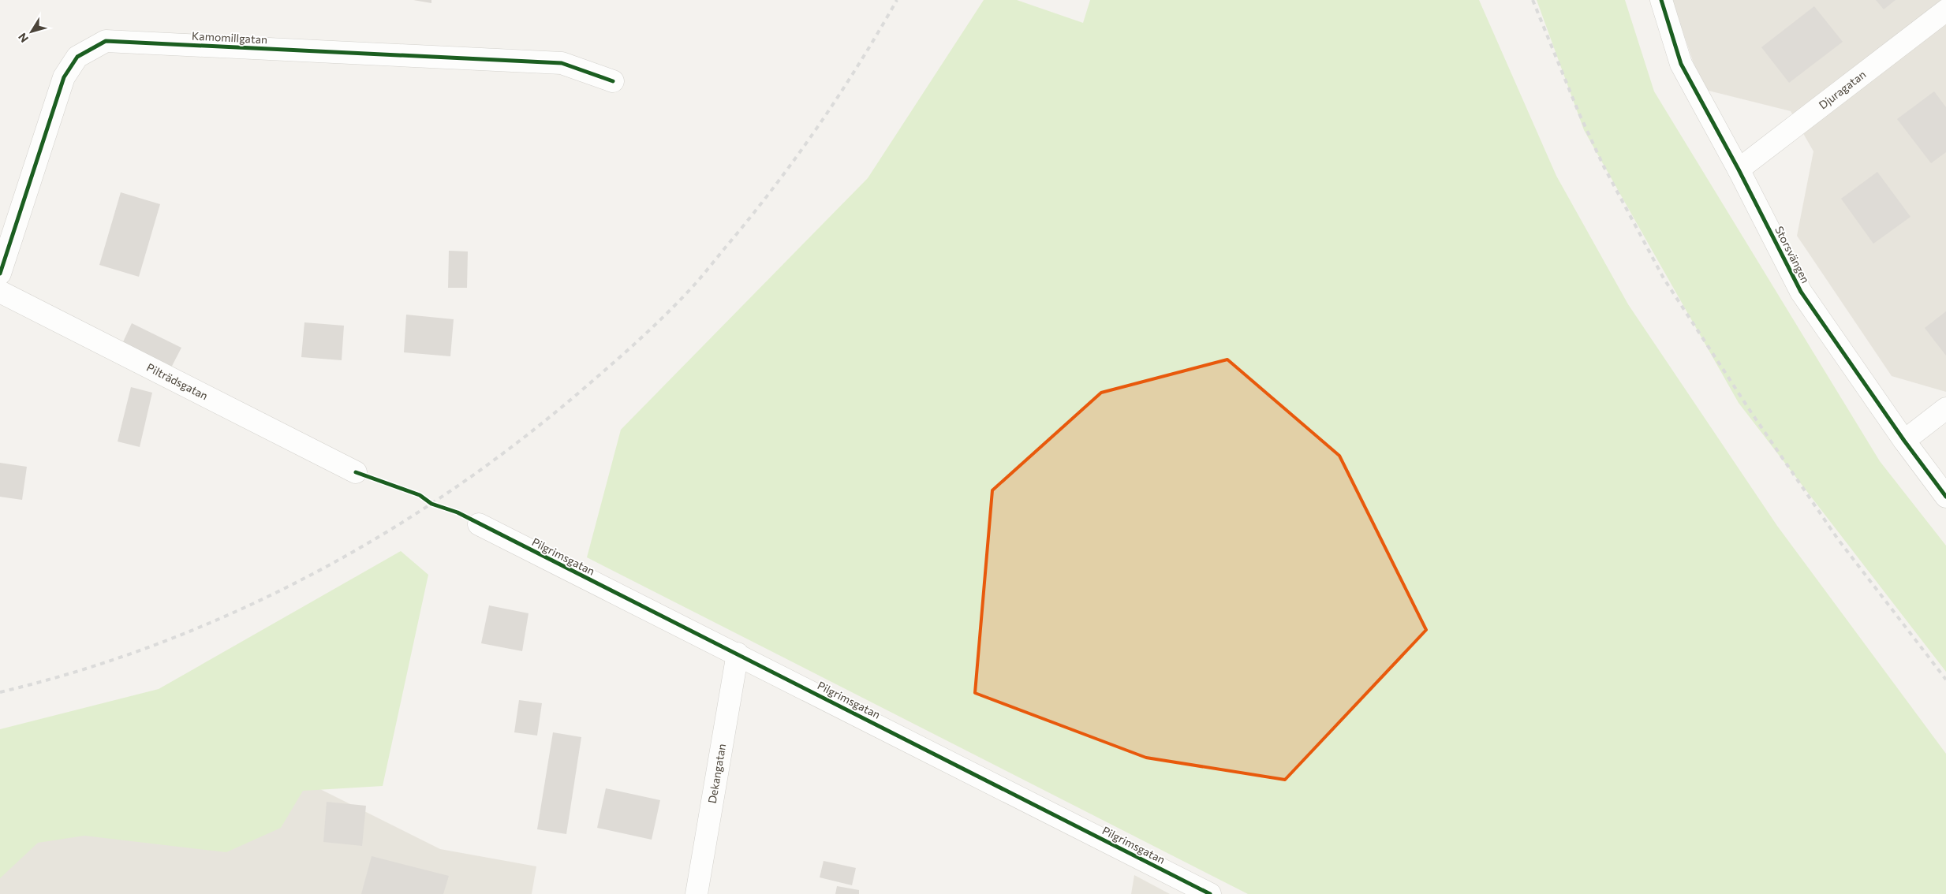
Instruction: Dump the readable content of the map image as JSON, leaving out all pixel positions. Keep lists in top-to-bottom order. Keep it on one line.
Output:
{"streets":{"street":["Kamomillgatan","Djuragatan","Storsvängen","Pilträdsgatan","Pilgrimsgatan","Dekangatan"]},"crossings":[["Djuragatan","Storsvängen"],["Pilgrimsgatan","Dekangatan"]],"north":"bottom left"}
